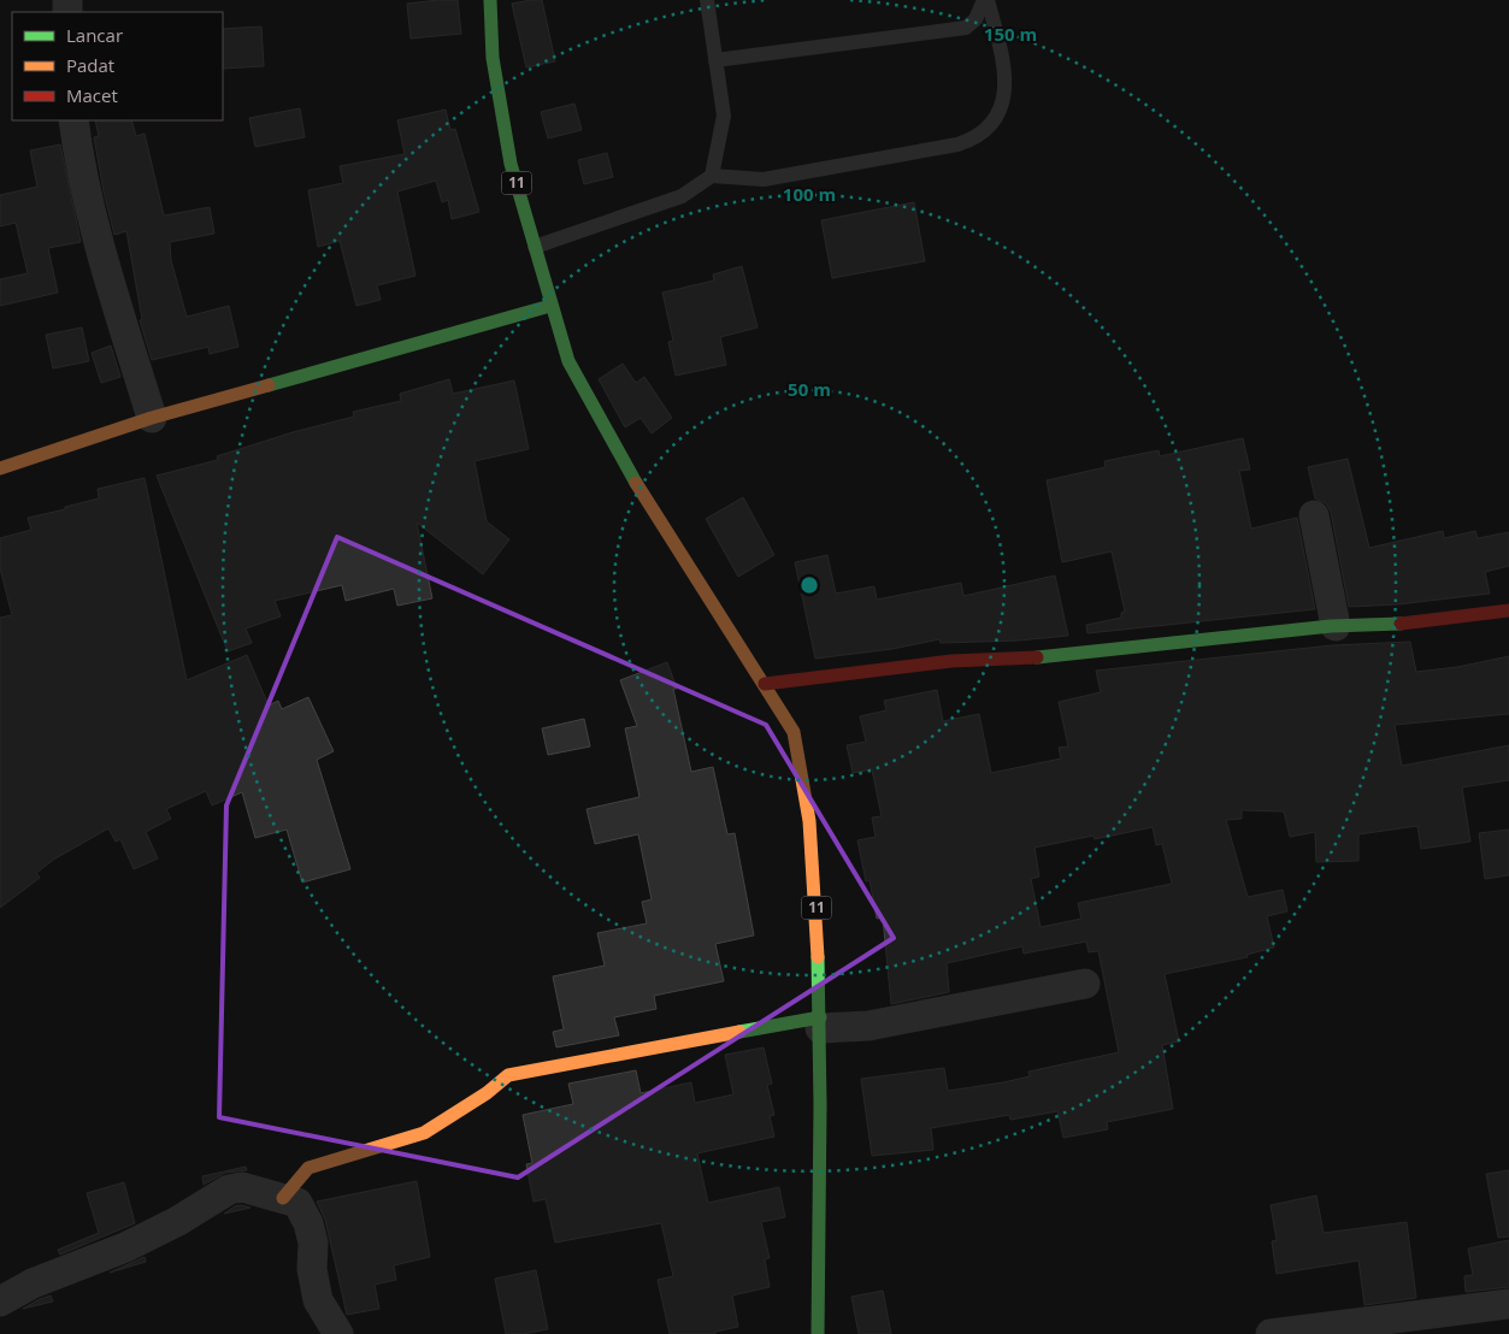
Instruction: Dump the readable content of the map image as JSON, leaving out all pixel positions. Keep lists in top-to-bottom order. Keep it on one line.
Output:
{"streets":{"main road":["11"]},"legend":["Lancar","Padat","Macet"],"rings":["150 m","100 m","50 m"]}
